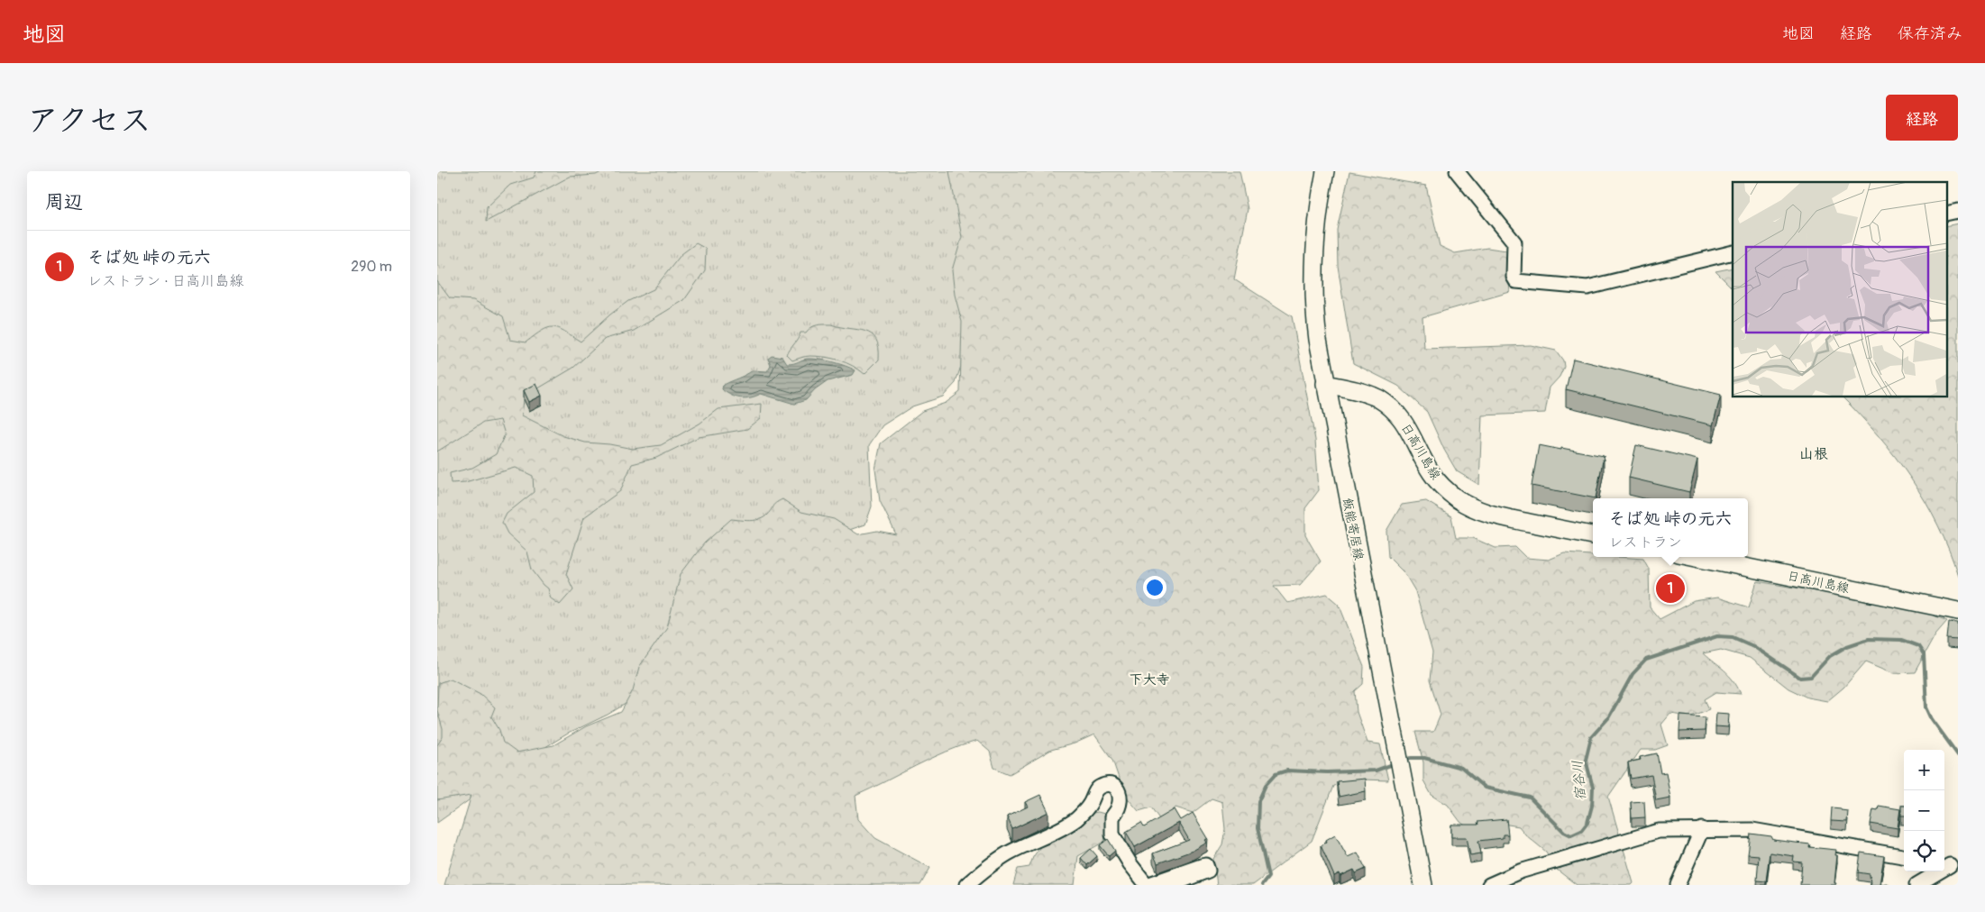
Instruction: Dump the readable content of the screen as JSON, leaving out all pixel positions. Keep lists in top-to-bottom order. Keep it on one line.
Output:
{"streets":{"main road":["日高川島線","飯能寄居線"]},"crossings":[["日高川島線","飯能寄居線"]],"districts":["山根","下大寺"],"water":["宿谷川"],"page":{"header":"地図","nav":["地図","経路","保存済み"],"title":"アクセス","buttons":"経路","heading":"周辺","list":[{"mark":"1","name":"そば処 峠の元六","note":"レストラン · 日高川島線","value":"290 m"}],"popup":["そば処 峠の元六","レストラン"],"pins":"1","map_buttons":["+","−"]}}
